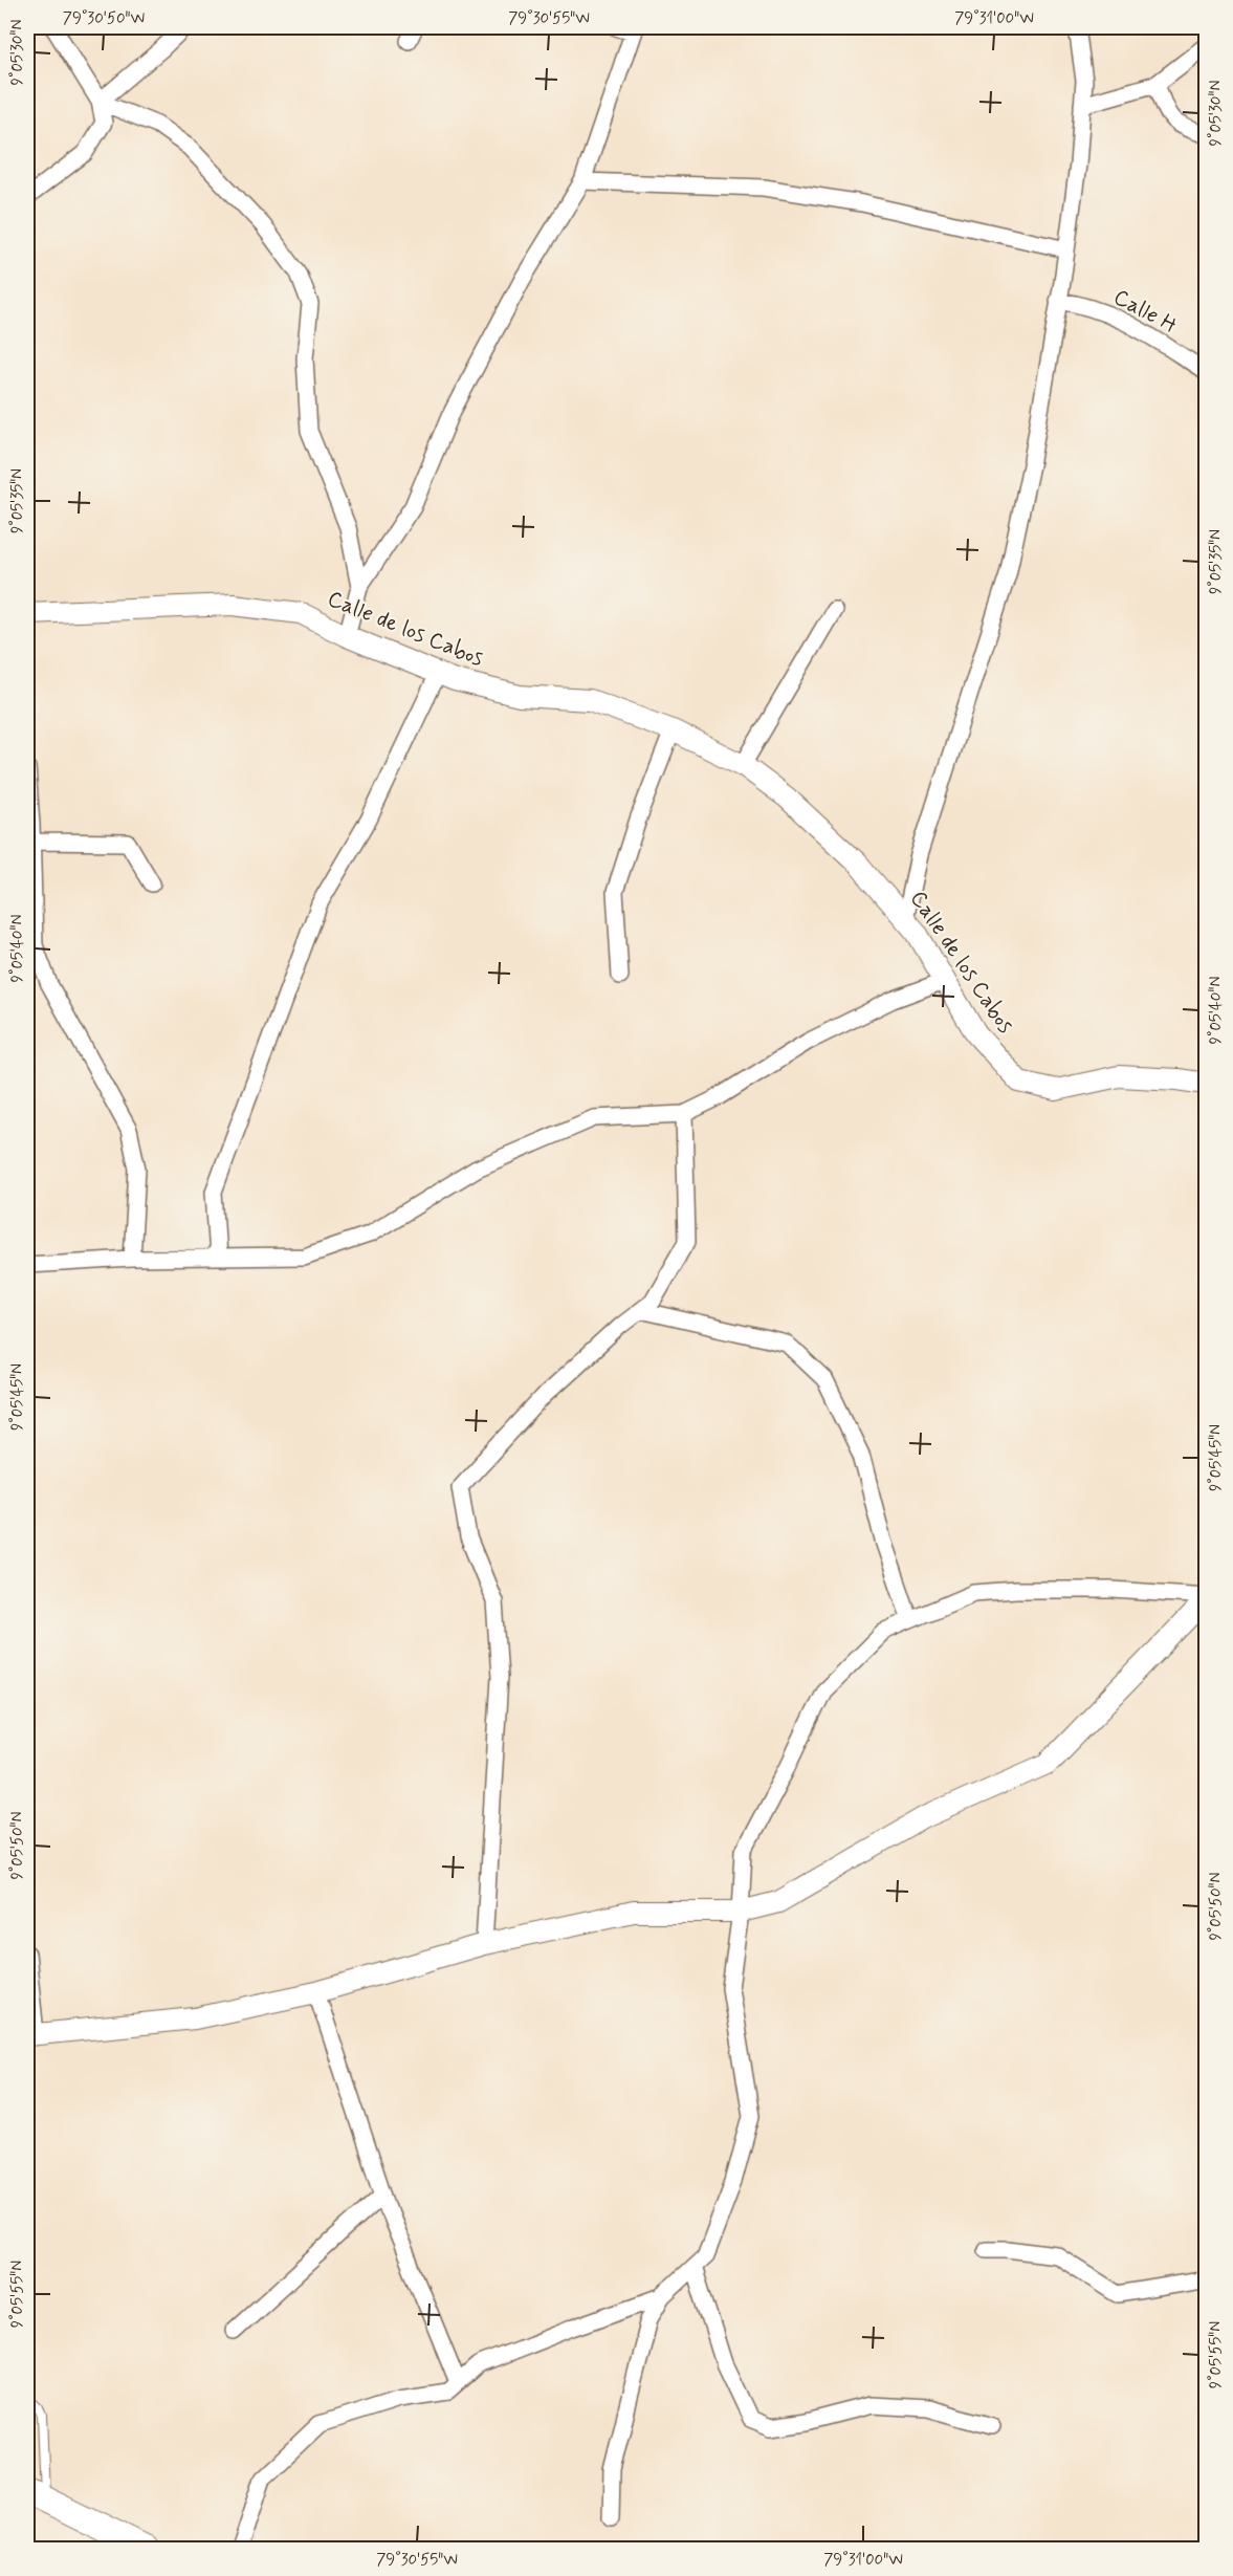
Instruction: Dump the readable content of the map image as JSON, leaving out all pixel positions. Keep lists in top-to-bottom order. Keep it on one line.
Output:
{"streets":{"street":["Calle H","Calle de los Cabos"]},"coordinates":["79°30'50\"W","79°30'55\"W","79°31'00\"W","9°05'30\"N","9°05'35\"N","9°05'40\"N","9°05'45\"N","9°05'50\"N","9°05'55\"N"]}
